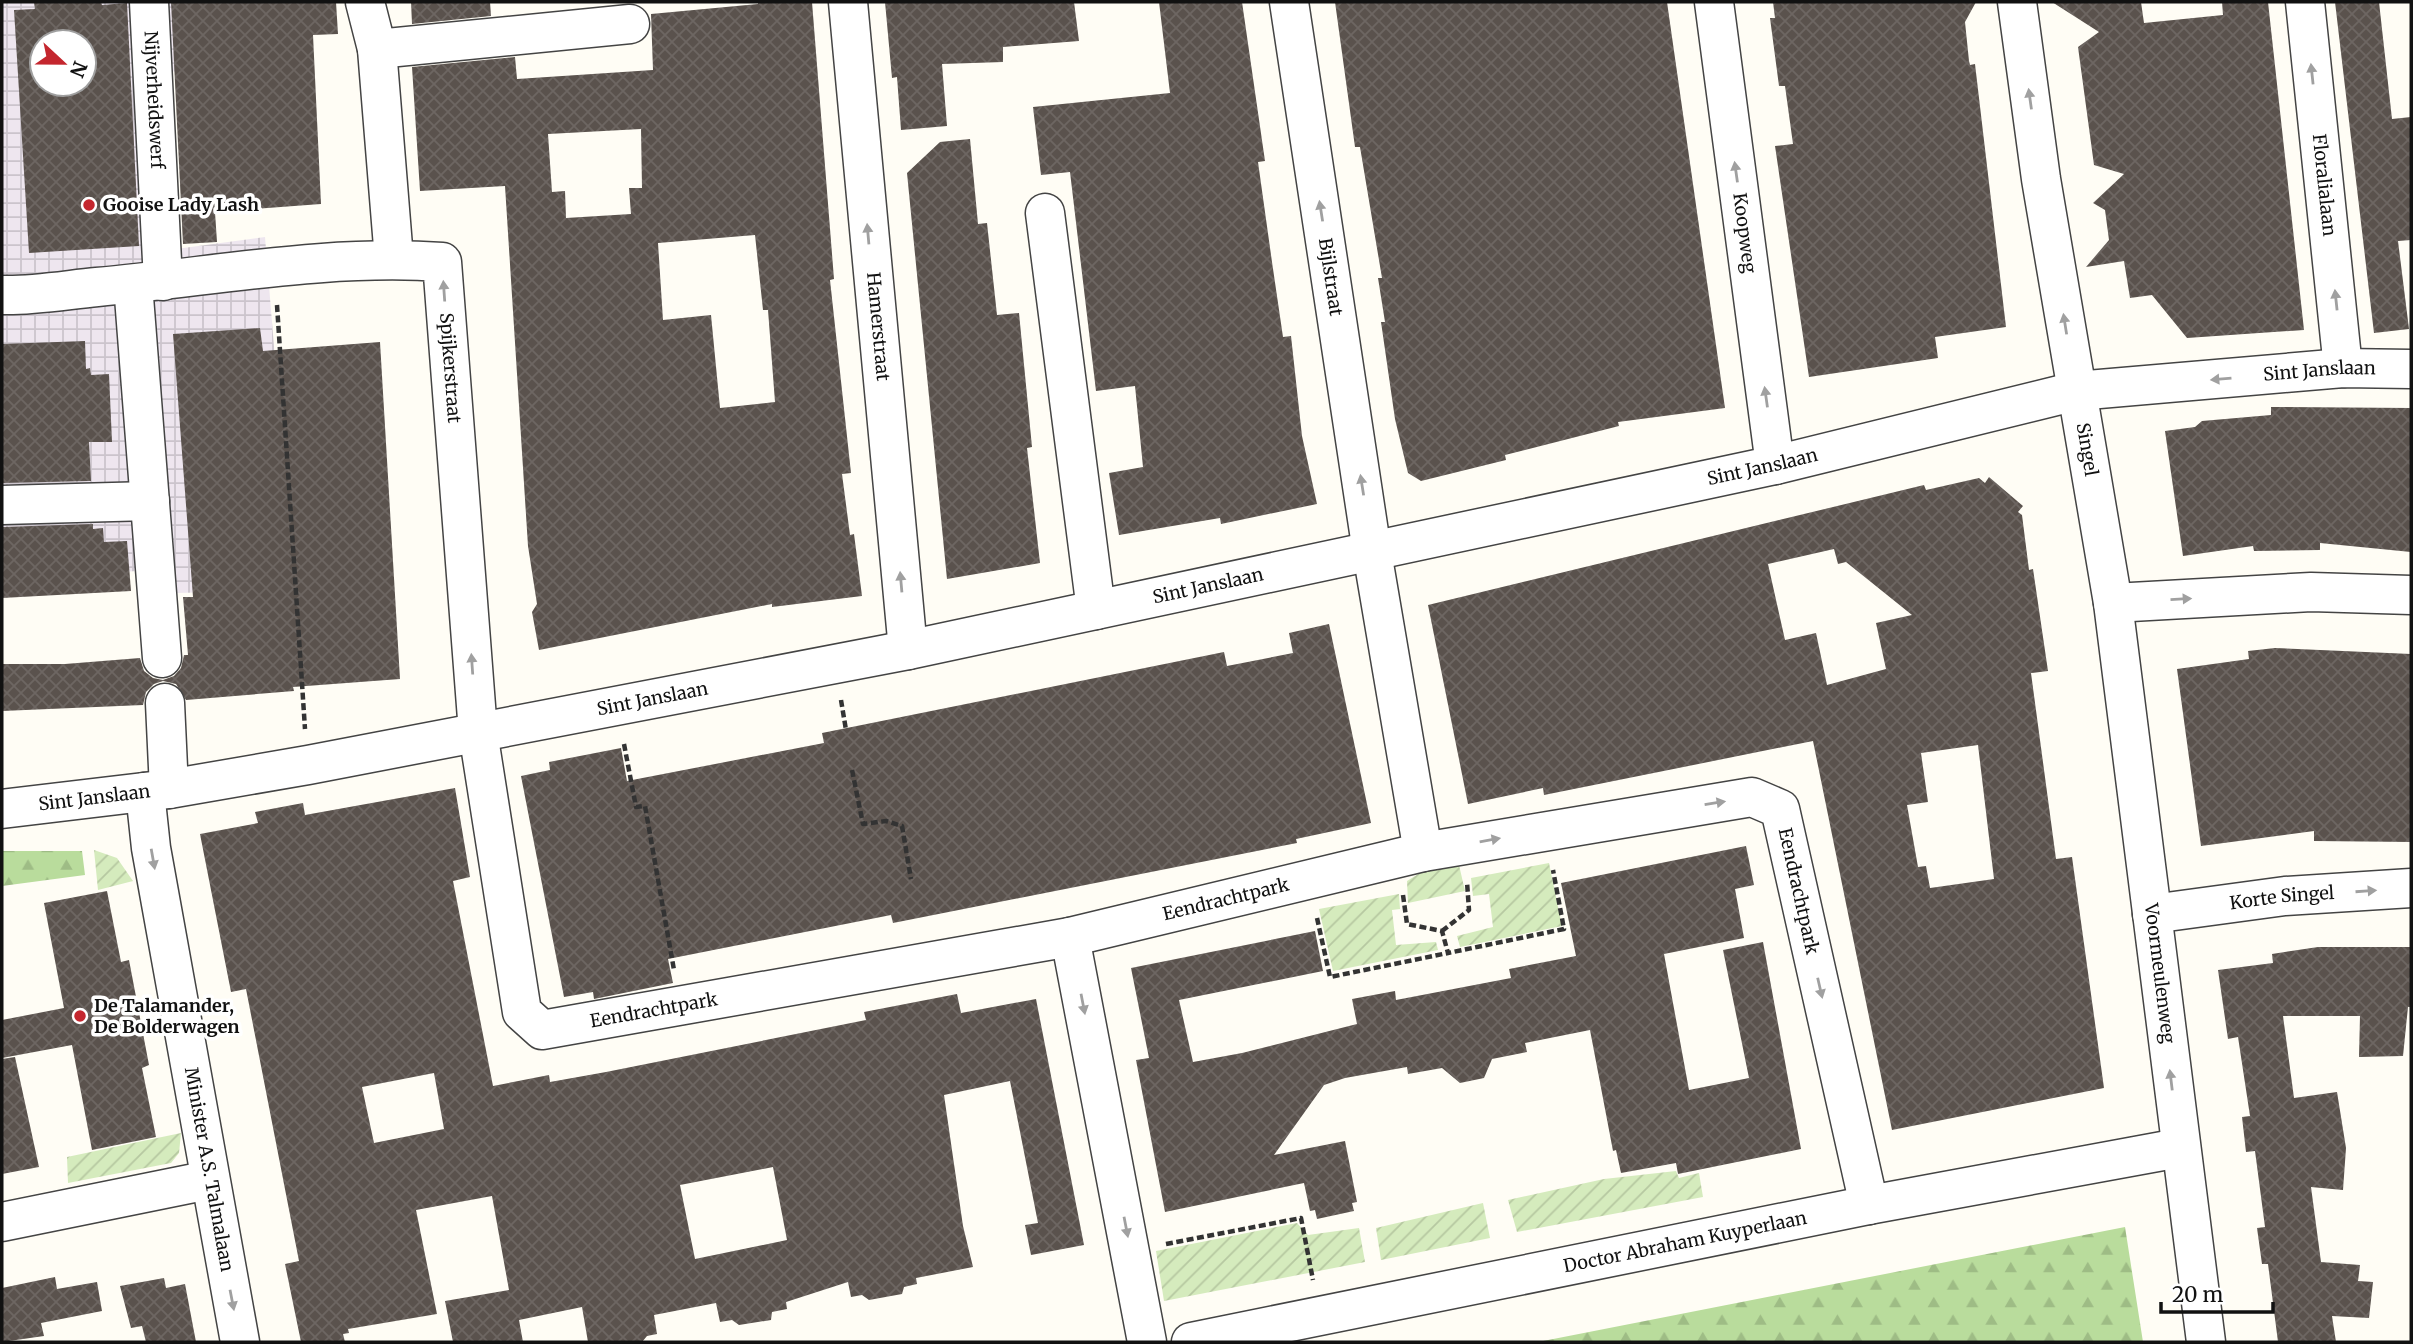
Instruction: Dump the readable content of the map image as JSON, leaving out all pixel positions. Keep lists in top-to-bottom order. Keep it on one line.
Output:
{"streets":{"street":["Nijverheidswerf","Floralialaan","Koopweg","Bijlstraat","Hamerstraat","Spijkerstraat","Sint Janslaan","Singel","Eendrachtpark","Korte Singel","Voormeulenweg","Minister A.S. Talmalaan","Doctor Abraham Kuyperlaan"]},"crossings":[["Floralialaan","Sint Janslaan"],["Koopweg","Sint Janslaan"],["Bijlstraat","Sint Janslaan"],["Hamerstraat","Sint Janslaan"],["Spijkerstraat","Sint Janslaan"],["Spijkerstraat","Eendrachtpark"],["Sint Janslaan","Singel"],["Sint Janslaan","Eendrachtpark"],["Sint Janslaan","Minister A.S. Talmalaan"],["Singel","Voormeulenweg"],["Eendrachtpark","Doctor Abraham Kuyperlaan"],["Korte Singel","Voormeulenweg"],["Voormeulenweg","Doctor Abraham Kuyperlaan"]],"one_way":["Floralialaan","Koopweg","Spijkerstraat","Singel","Minister A.S. Talmalaan"],"places":["Gooise Lady Lash","De Talamander, De Bolderwagen"],"scale_bar":"20 m","north":"right"}
